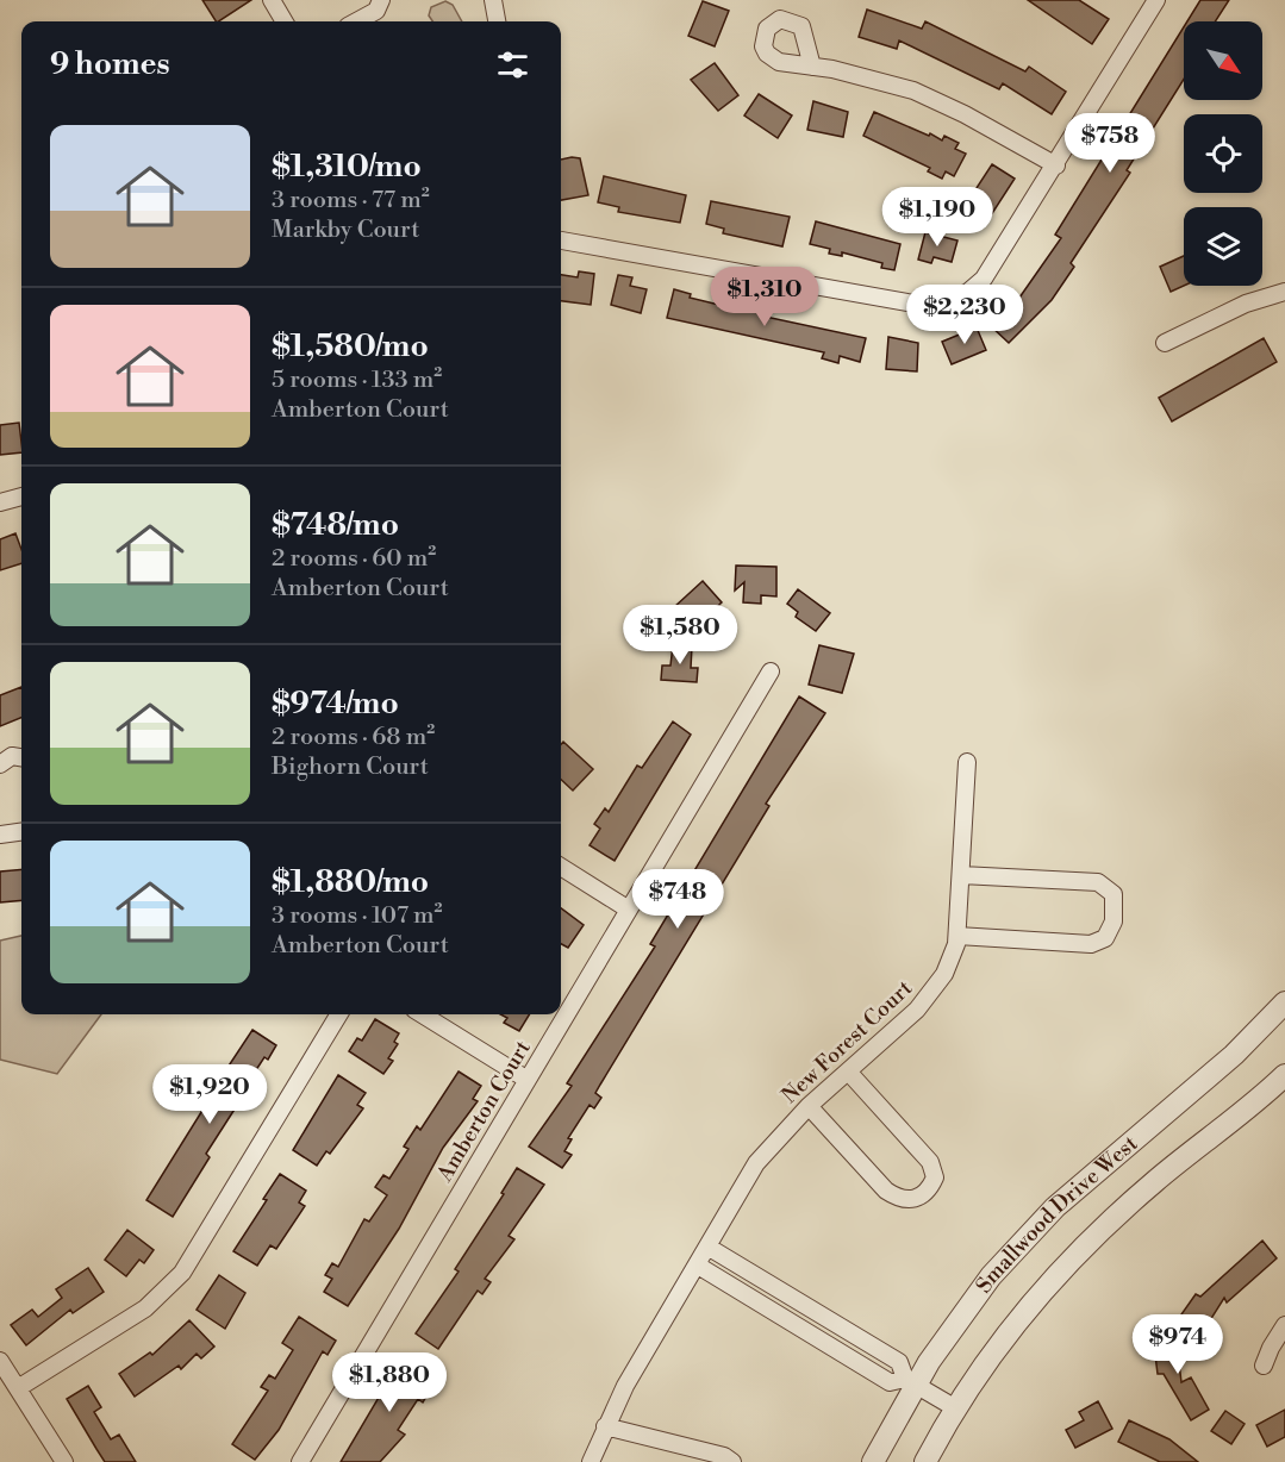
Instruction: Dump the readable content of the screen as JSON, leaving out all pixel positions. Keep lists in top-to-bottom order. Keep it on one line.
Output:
{"streets":{"street":["New Forest Court","Amberton Court","Smallwood Drive West"]},"north":"bottom right","page":{"heading":"9 homes","list":[{"name":"$1,310/mo","note":"3 rooms · 77 m² · Markby Court"},{"name":"$1,580/mo","note":"5 rooms · 133 m² · Amberton Court"},{"name":"$748/mo","note":"2 rooms · 60 m² · Amberton Court"},{"name":"$974/mo","note":"2 rooms · 68 m² · Bighorn Court"},{"name":"$1,880/mo","note":"3 rooms · 107 m² · Amberton Court"}],"price":["$758","$1,190","$1,310","$2,230","$1,580","$748","$1,920","$974","$1,880"]}}
